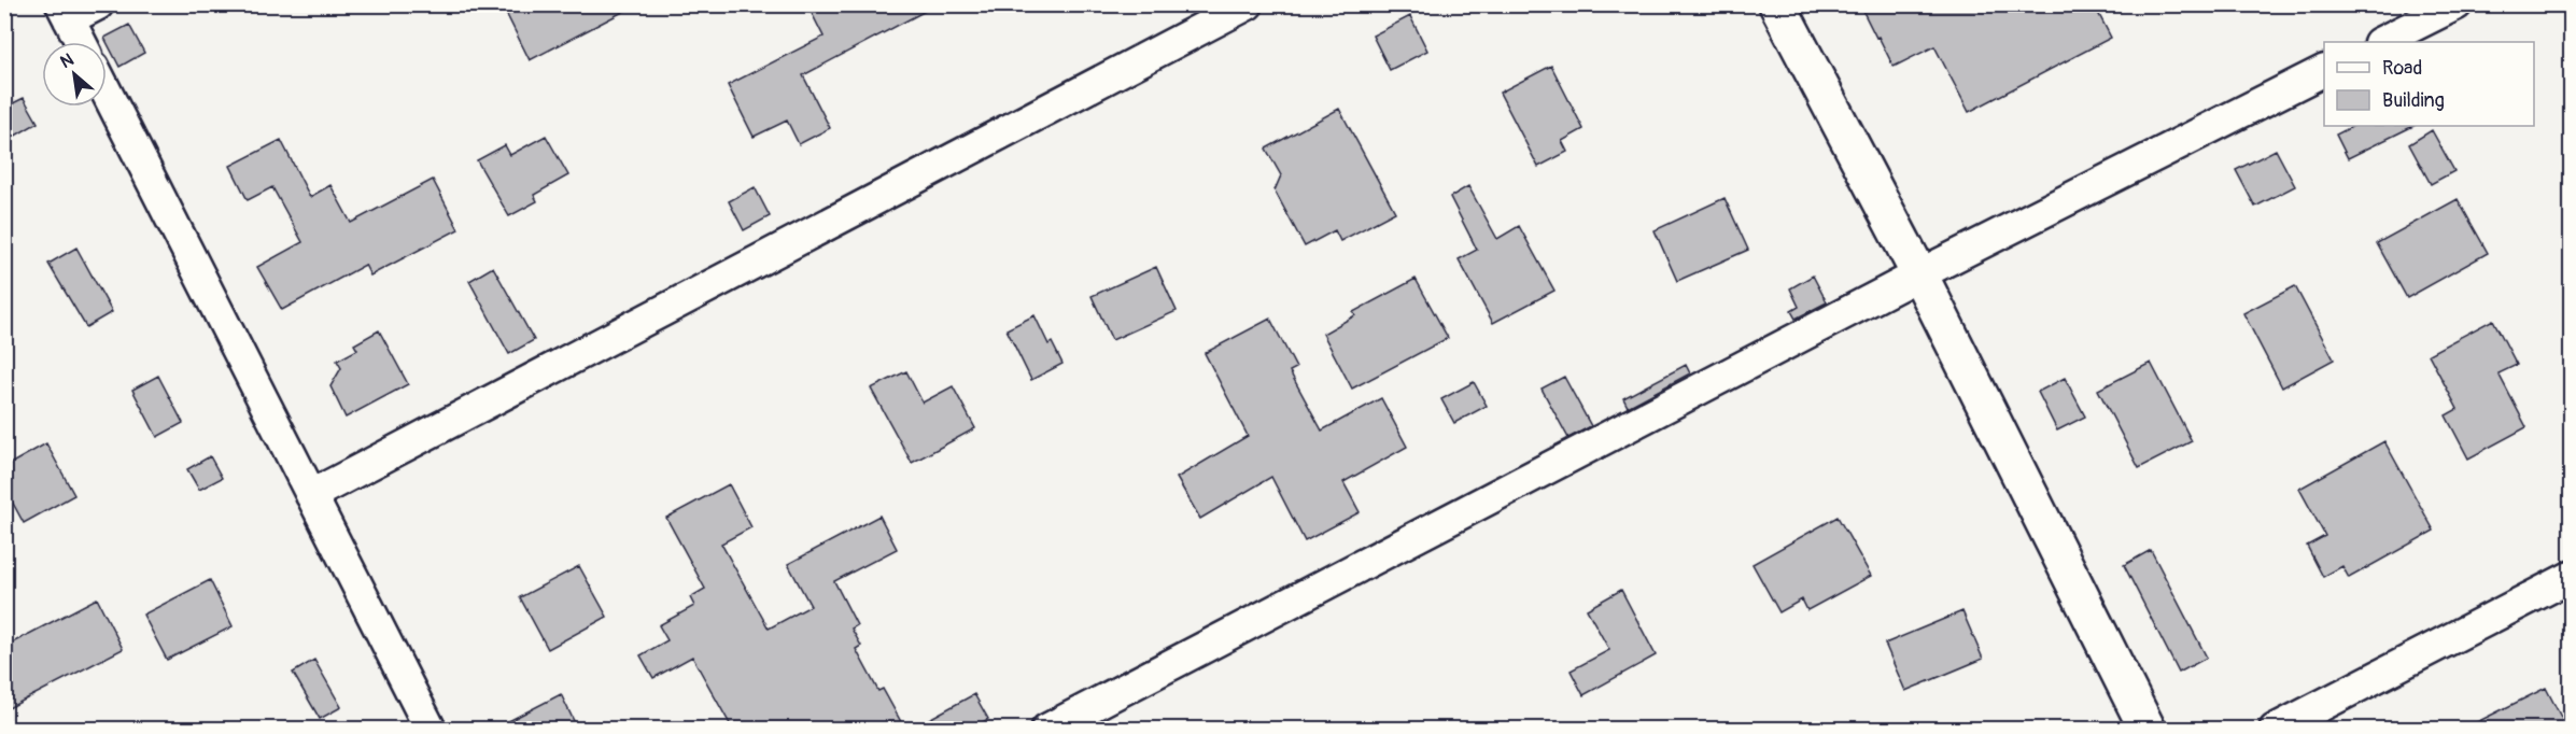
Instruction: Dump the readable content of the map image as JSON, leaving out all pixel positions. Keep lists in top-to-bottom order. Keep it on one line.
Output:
{"legend":["Road","Building"],"north":"top left"}
